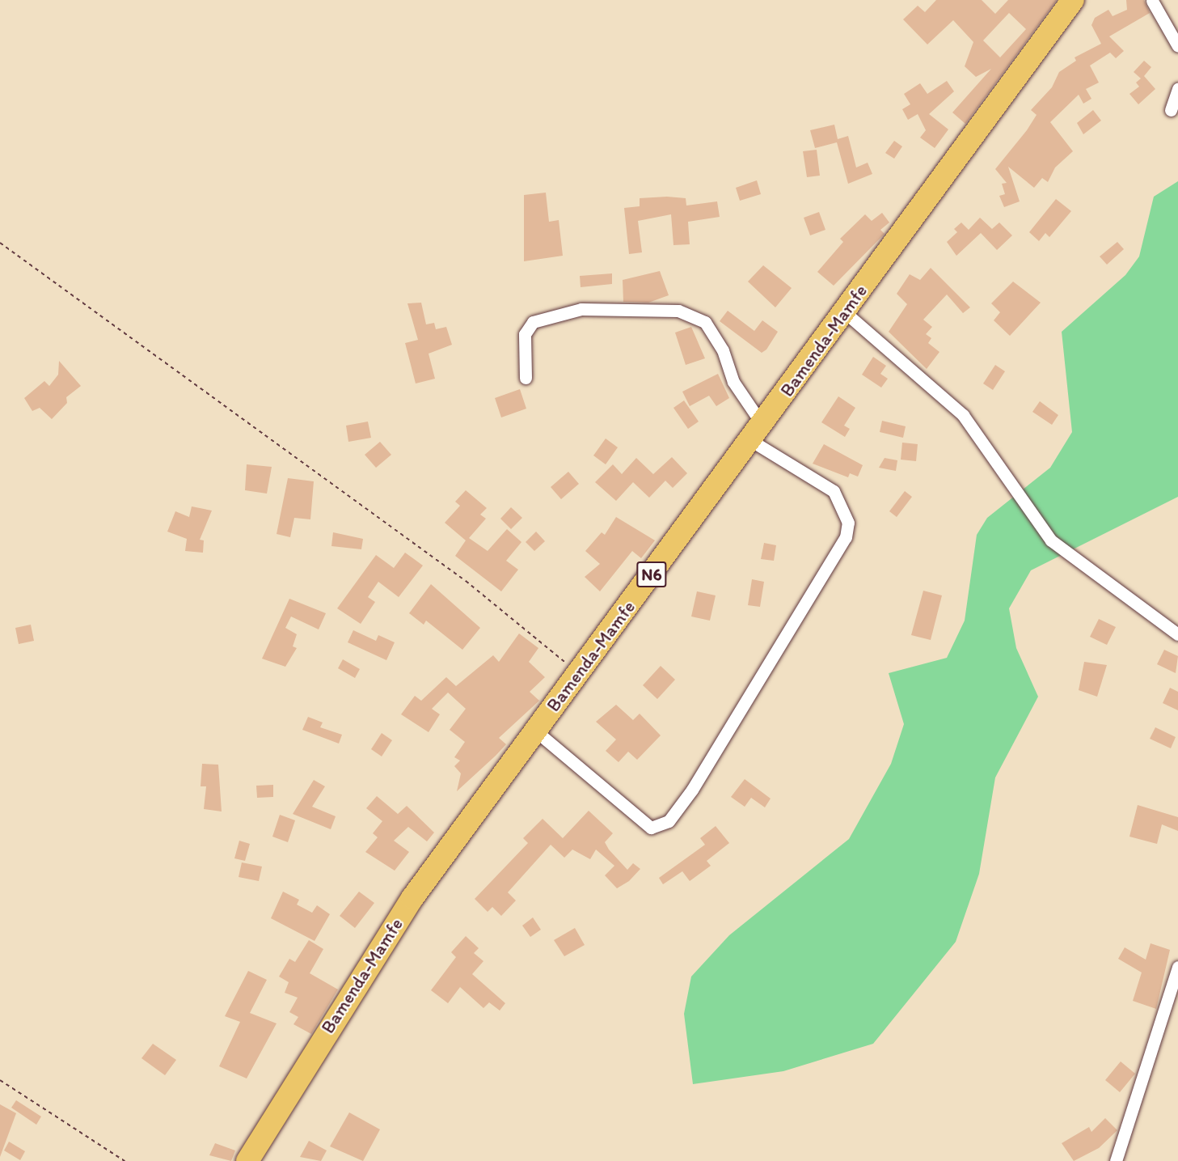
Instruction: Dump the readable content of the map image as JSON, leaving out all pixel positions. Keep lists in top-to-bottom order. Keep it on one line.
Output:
{"streets":{"highway":["Bamenda-Mamfe","N6"]}}
